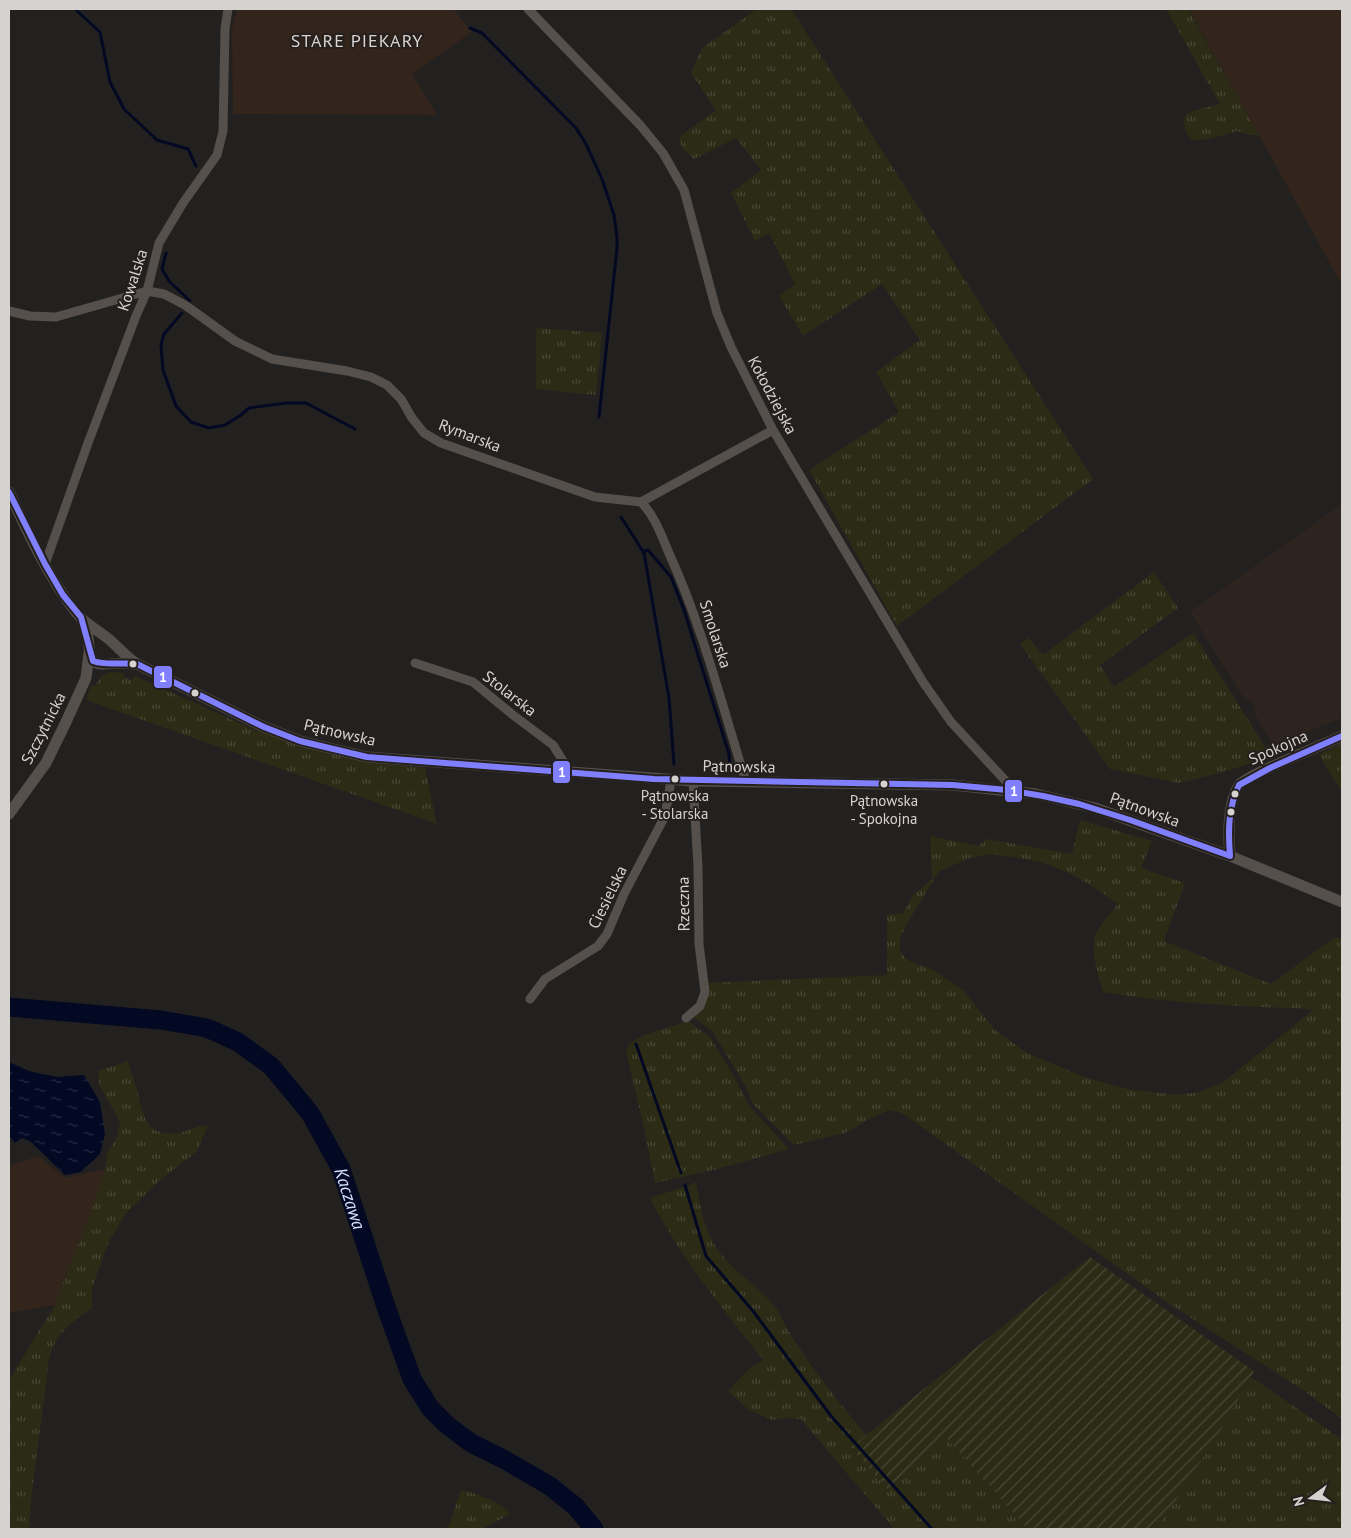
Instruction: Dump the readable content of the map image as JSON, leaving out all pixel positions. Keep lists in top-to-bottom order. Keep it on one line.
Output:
{"streets":{"street":["Kowalska","Kołodziejska","Rymarska","Smolarska","Stolarska","Szczytnicka","Pątnowska","Spokojna","Ciesielska","Rzeczna"]},"crossings":[["Kowalska","Rymarska"],["Kołodziejska","Pątnowska"],["Rymarska","Smolarska"],["Smolarska","Pątnowska"],["Stolarska","Pątnowska"],["Szczytnicka","Pątnowska"],["Pątnowska","Spokojna"],["Pątnowska","Ciesielska"],["Pątnowska","Rzeczna"]],"districts":["STARE PIEKARY"],"water":["Kaczawa"],"places":["Pątnowska - Stolarska","Pątnowska - Spokojna"],"lines":["transit line 1"],"north":"left"}
